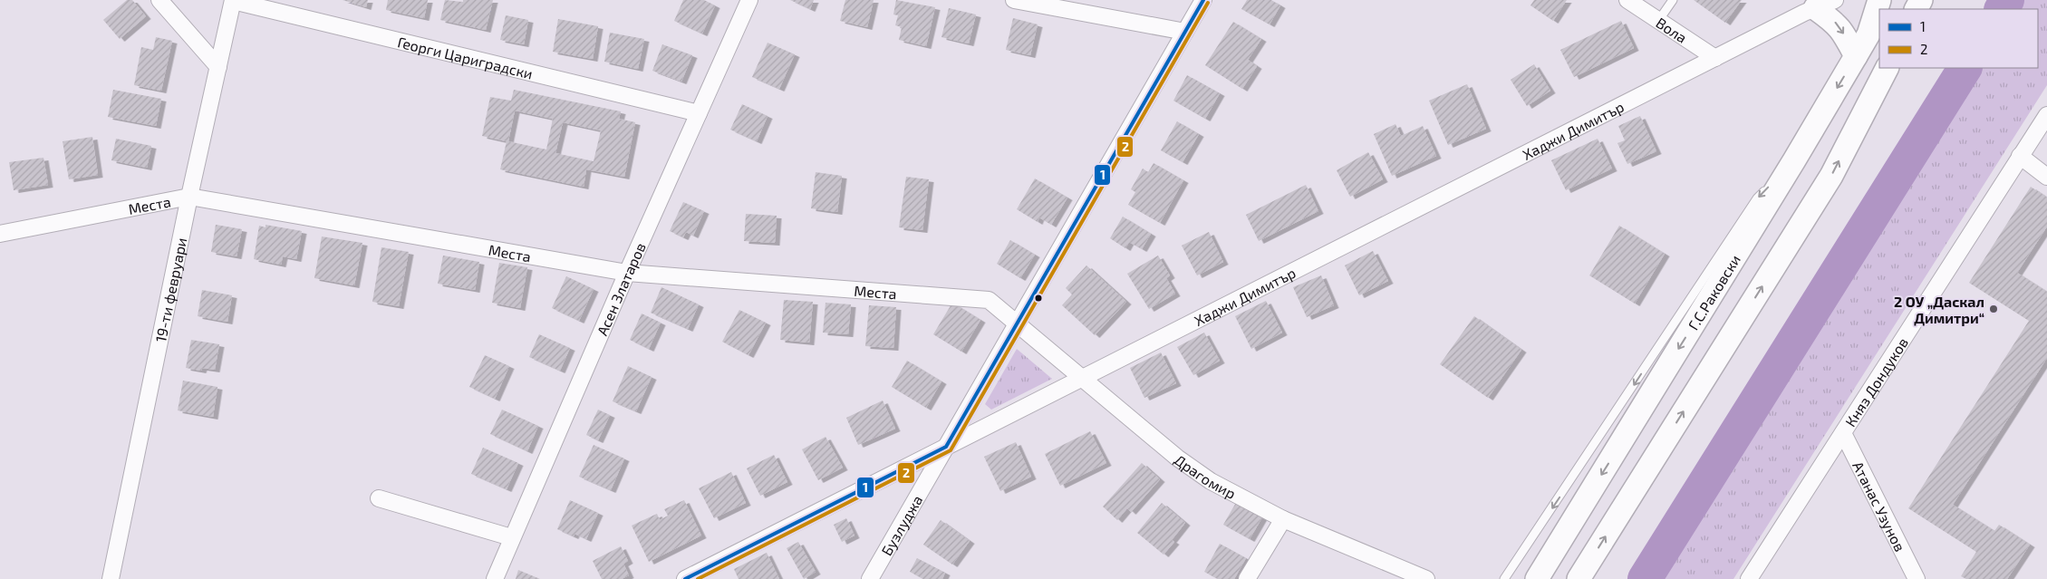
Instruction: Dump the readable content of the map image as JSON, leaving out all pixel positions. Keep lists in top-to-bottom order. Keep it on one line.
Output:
{"streets":{"street":["Вола","Георги Цариградски","Хаджи Димитър","Места","Асен Златаров","19-ти февруари","Г.С.Раковски","Княз Дондуков","Драгомир","Атанас Узунов","Бузлуджа"]},"crossings":[["Вола","Хаджи Димитър"],["Георги Цариградски","Асен Златаров"],["Георги Цариградски","19-ти февруари"],["Хаджи Димитър","Драгомир"],["Хаджи Димитър","Бузлуджа"],["Места","Асен Златаров"],["Места","19-ти февруари"],["Места","Драгомир"],["Места","Бузлуджа"],["Княз Дондуков","Атанас Узунов"],["Драгомир","Бузлуджа"]],"places":["2 ОУ „Даскал Димитри“"],"lines":["transit line 1","transit line 2"],"legend":["1","2"]}
